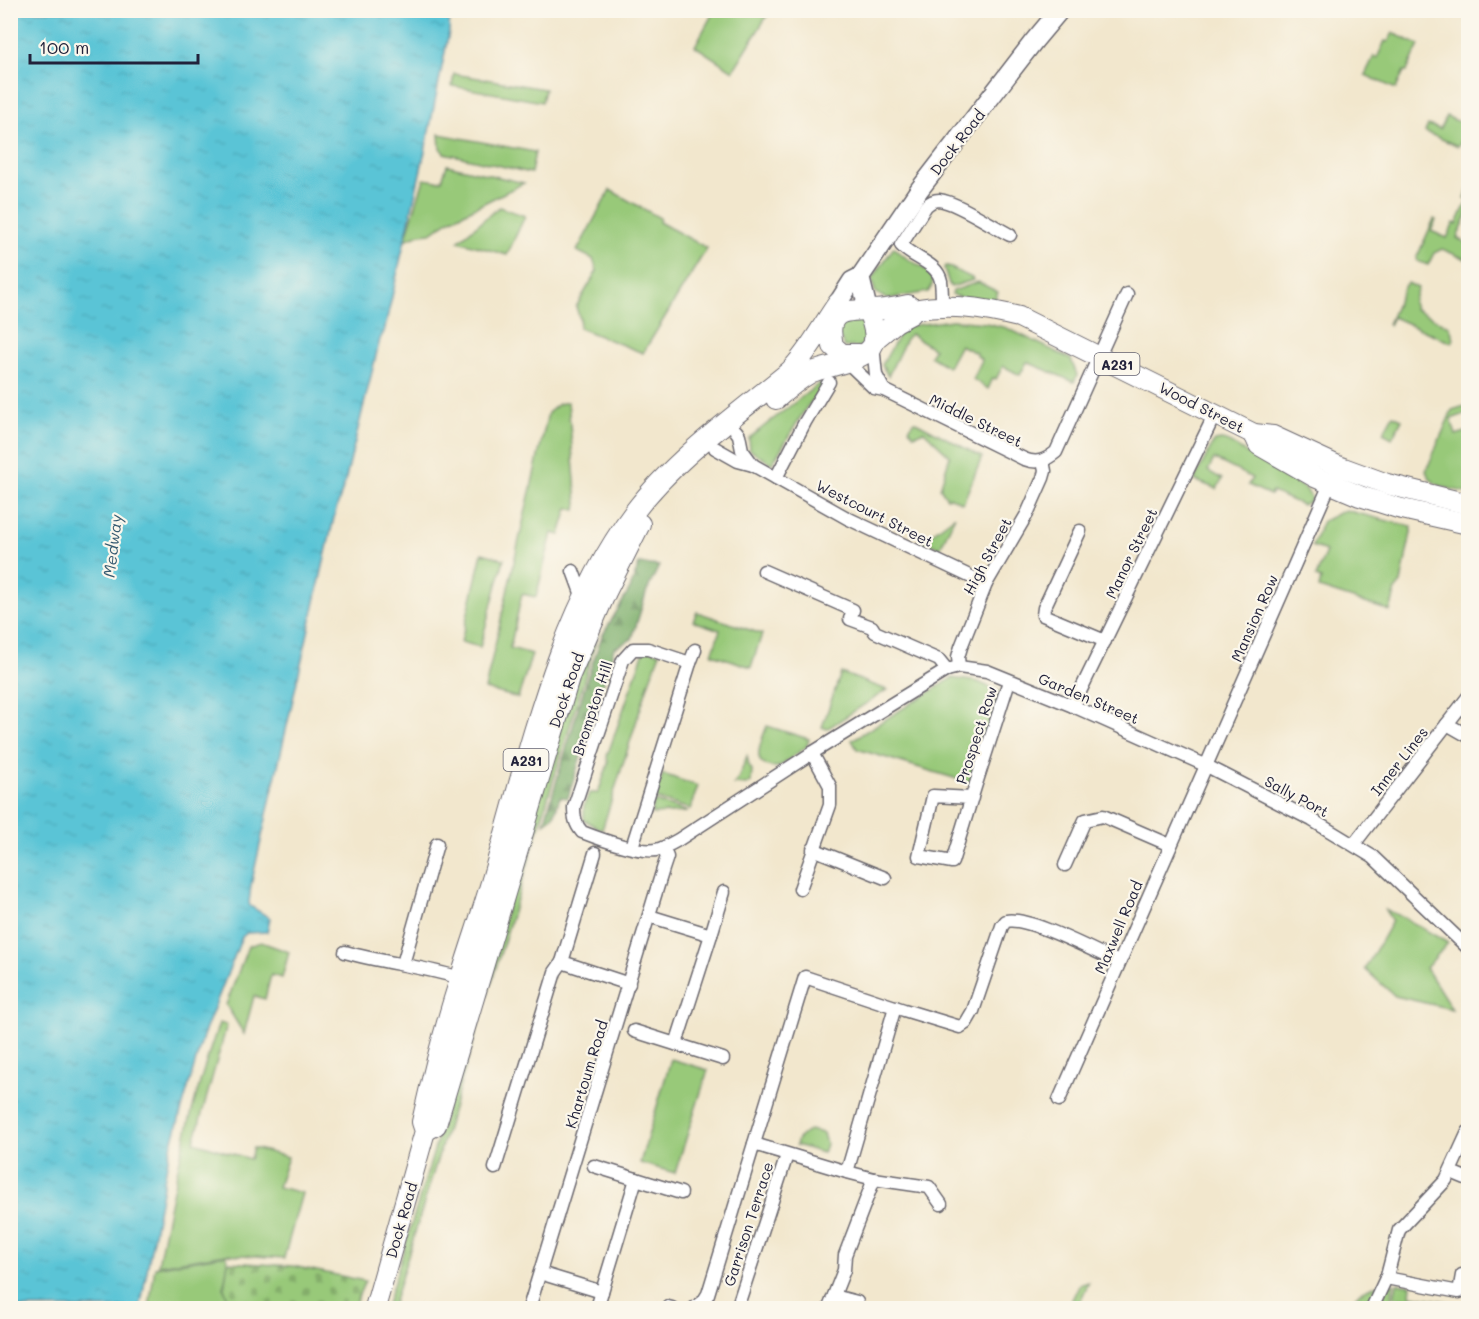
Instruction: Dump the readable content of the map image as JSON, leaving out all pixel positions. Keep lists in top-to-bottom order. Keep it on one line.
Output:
{"streets":{"main road":["Dock Road","A231","Wood Street"],"street":["Middle Street","Westcourt Street","Manor Street","High Street","Mansion Row","Garden Street","Brompton Hill","Prospect Row","Inner Lines","Sally Port","Maxwell Road","Khartoum Road","Garrison Terrace"]},"crossings":[["Dock Road","Wood Street"],["Dock Road","Middle Street"],["Dock Road","Westcourt Street"],["Wood Street","Middle Street"],["Wood Street","Manor Street"],["Wood Street","Mansion Row"],["Middle Street","High Street"],["Westcourt Street","High Street"],["Manor Street","Garden Street"],["High Street","Garden Street"],["Mansion Row","Garden Street"],["Mansion Row","Sally Port"],["Mansion Row","Maxwell Road"],["Garden Street","Prospect Row"],["Garden Street","Sally Port"],["Garden Street","Maxwell Road"],["Brompton Hill","Khartoum Road"],["Inner Lines","Sally Port"],["Sally Port","Maxwell Road"]],"water":["Medway"],"scale_bar":"100 m"}
